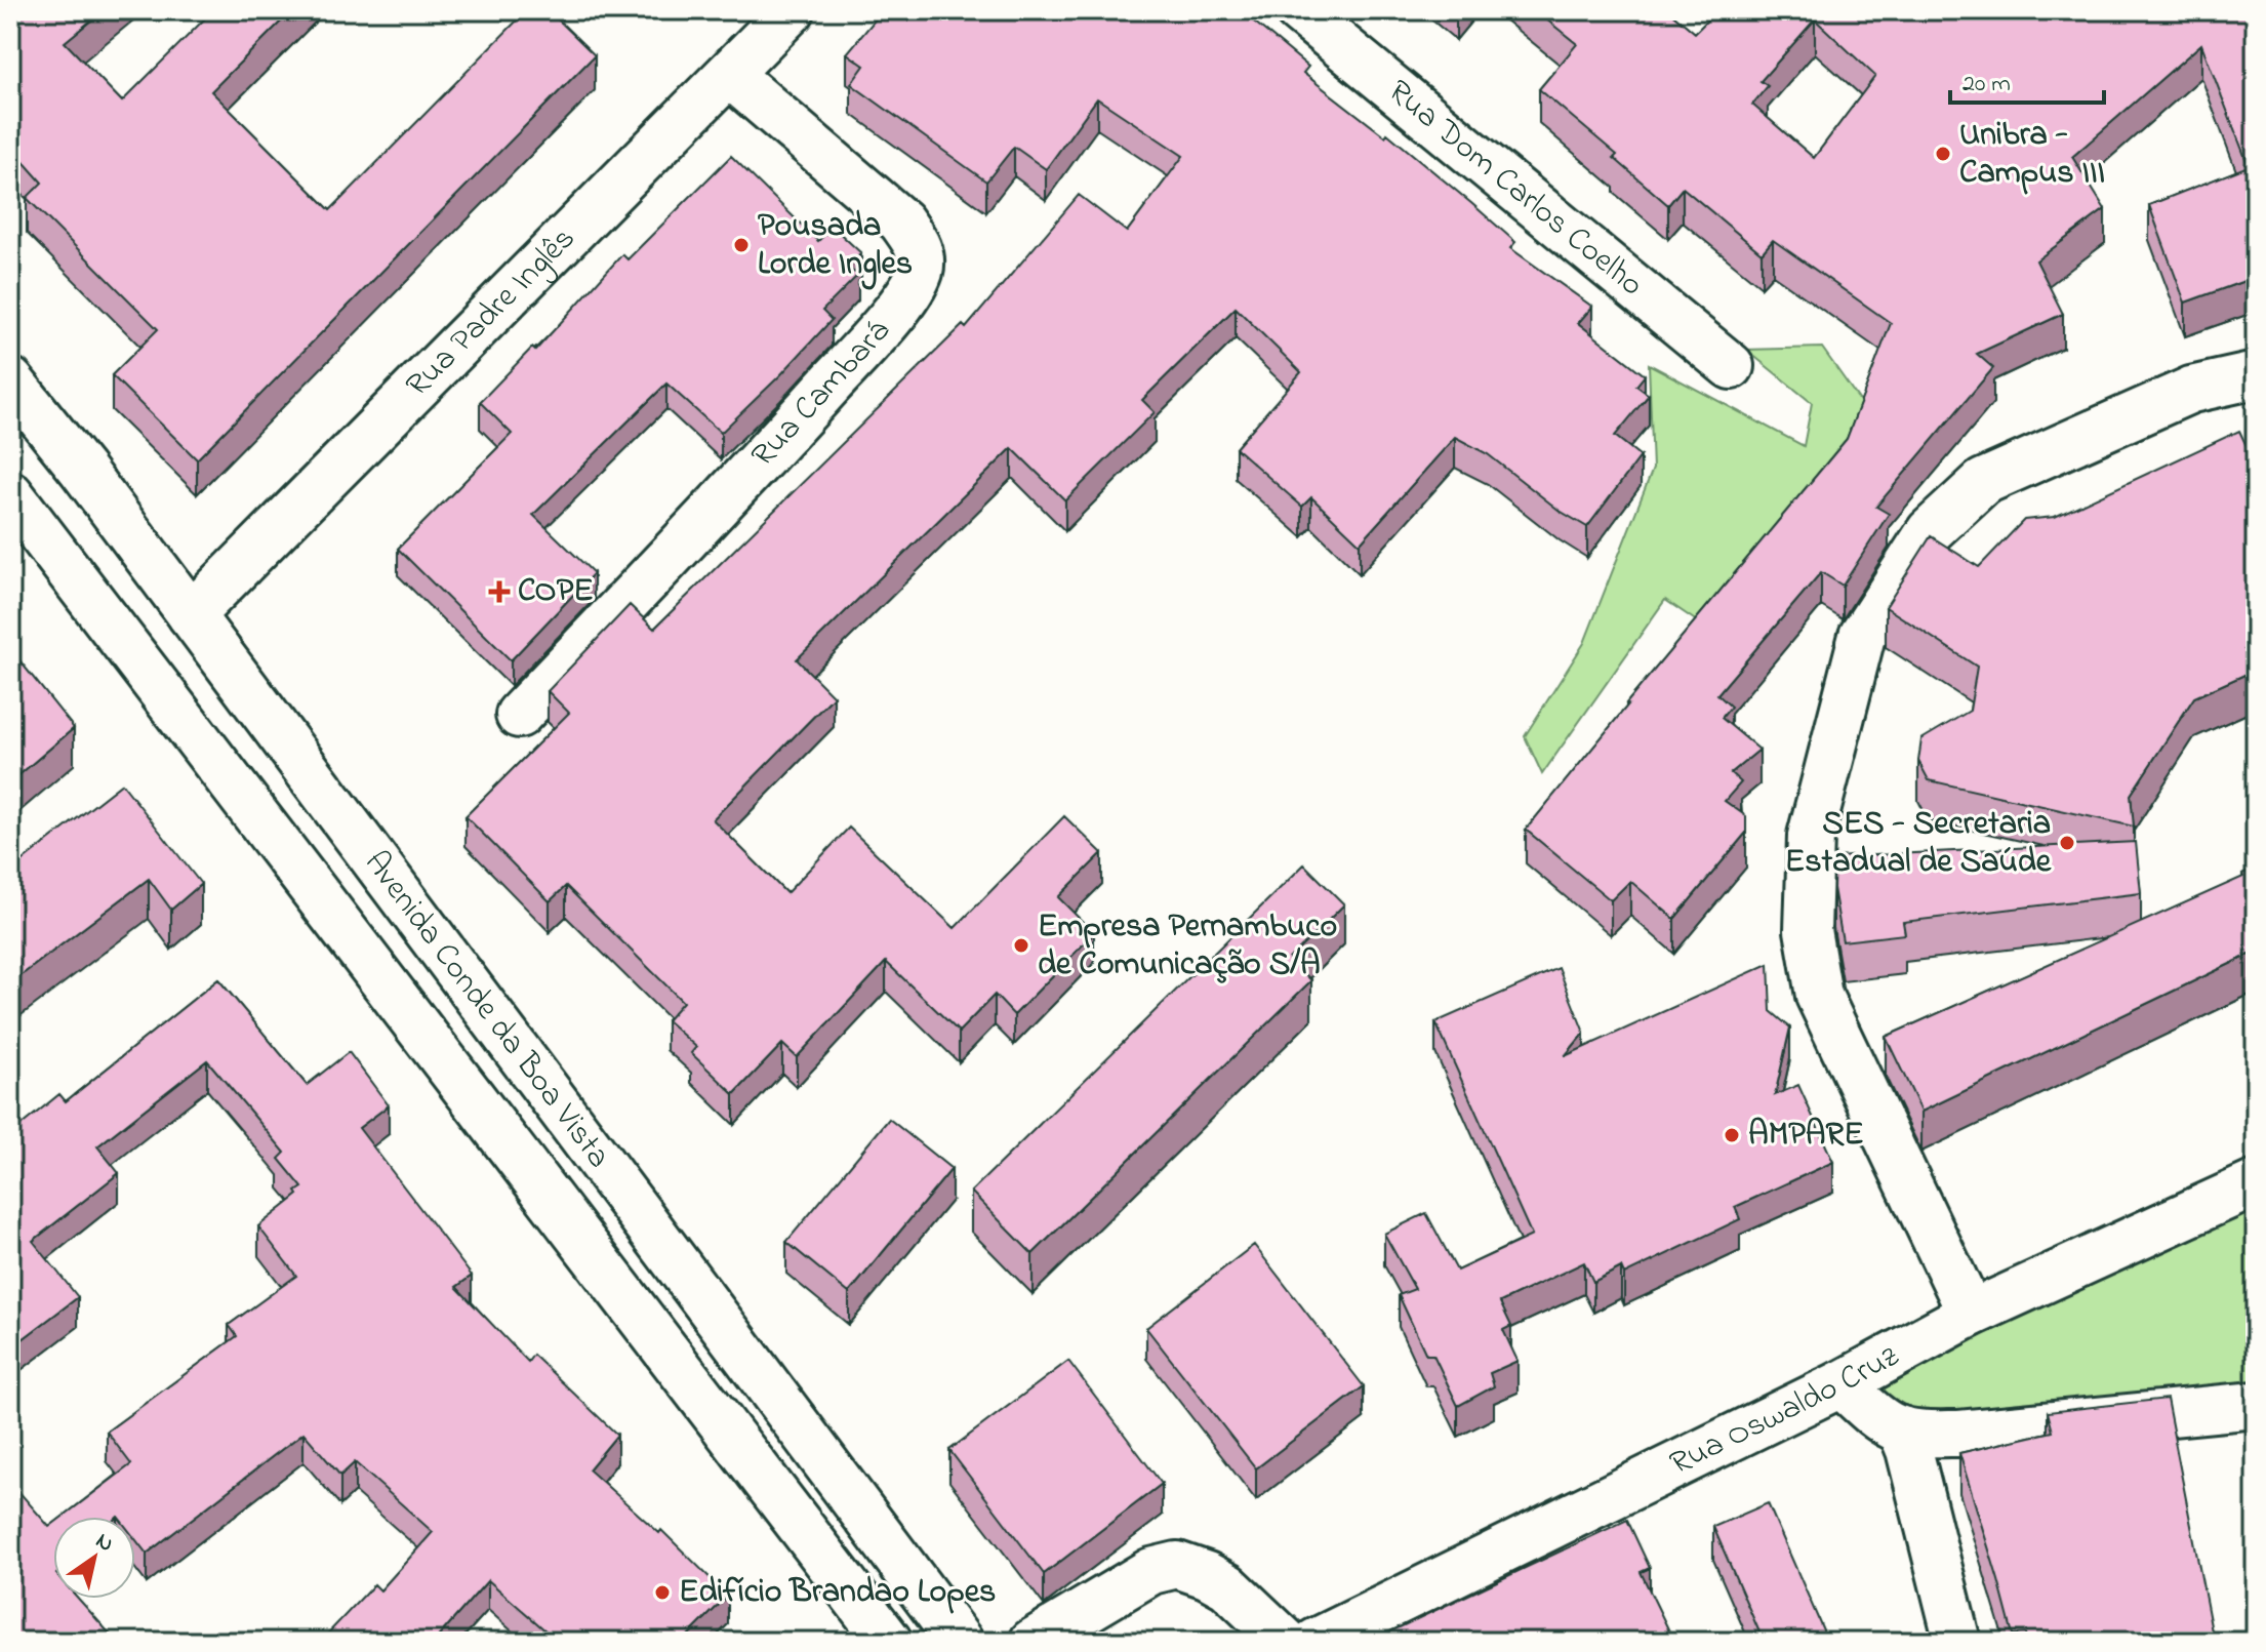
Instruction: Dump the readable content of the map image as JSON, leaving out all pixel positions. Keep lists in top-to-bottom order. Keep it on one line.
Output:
{"streets":{"street":["Rua Dom Carlos Coelho","Rua Padre Inglês","Rua Cambará","Avenida Conde da Boa Vista","Rua Oswaldo Cruz"]},"crossings":[["Rua Padre Inglês","Rua Cambará"],["Rua Padre Inglês","Avenida Conde da Boa Vista"]],"places":{"other":["Unibra - Campus III","Pousada Lorde Ingles","SES - Secretaria Estadual de Saúde","Empresa Pernambuco de Comunicação S/A","AMPARE","Edifício Brandao Lopes"],"health":["COPE"]},"scale_bar":"20 m","north":"top right"}
